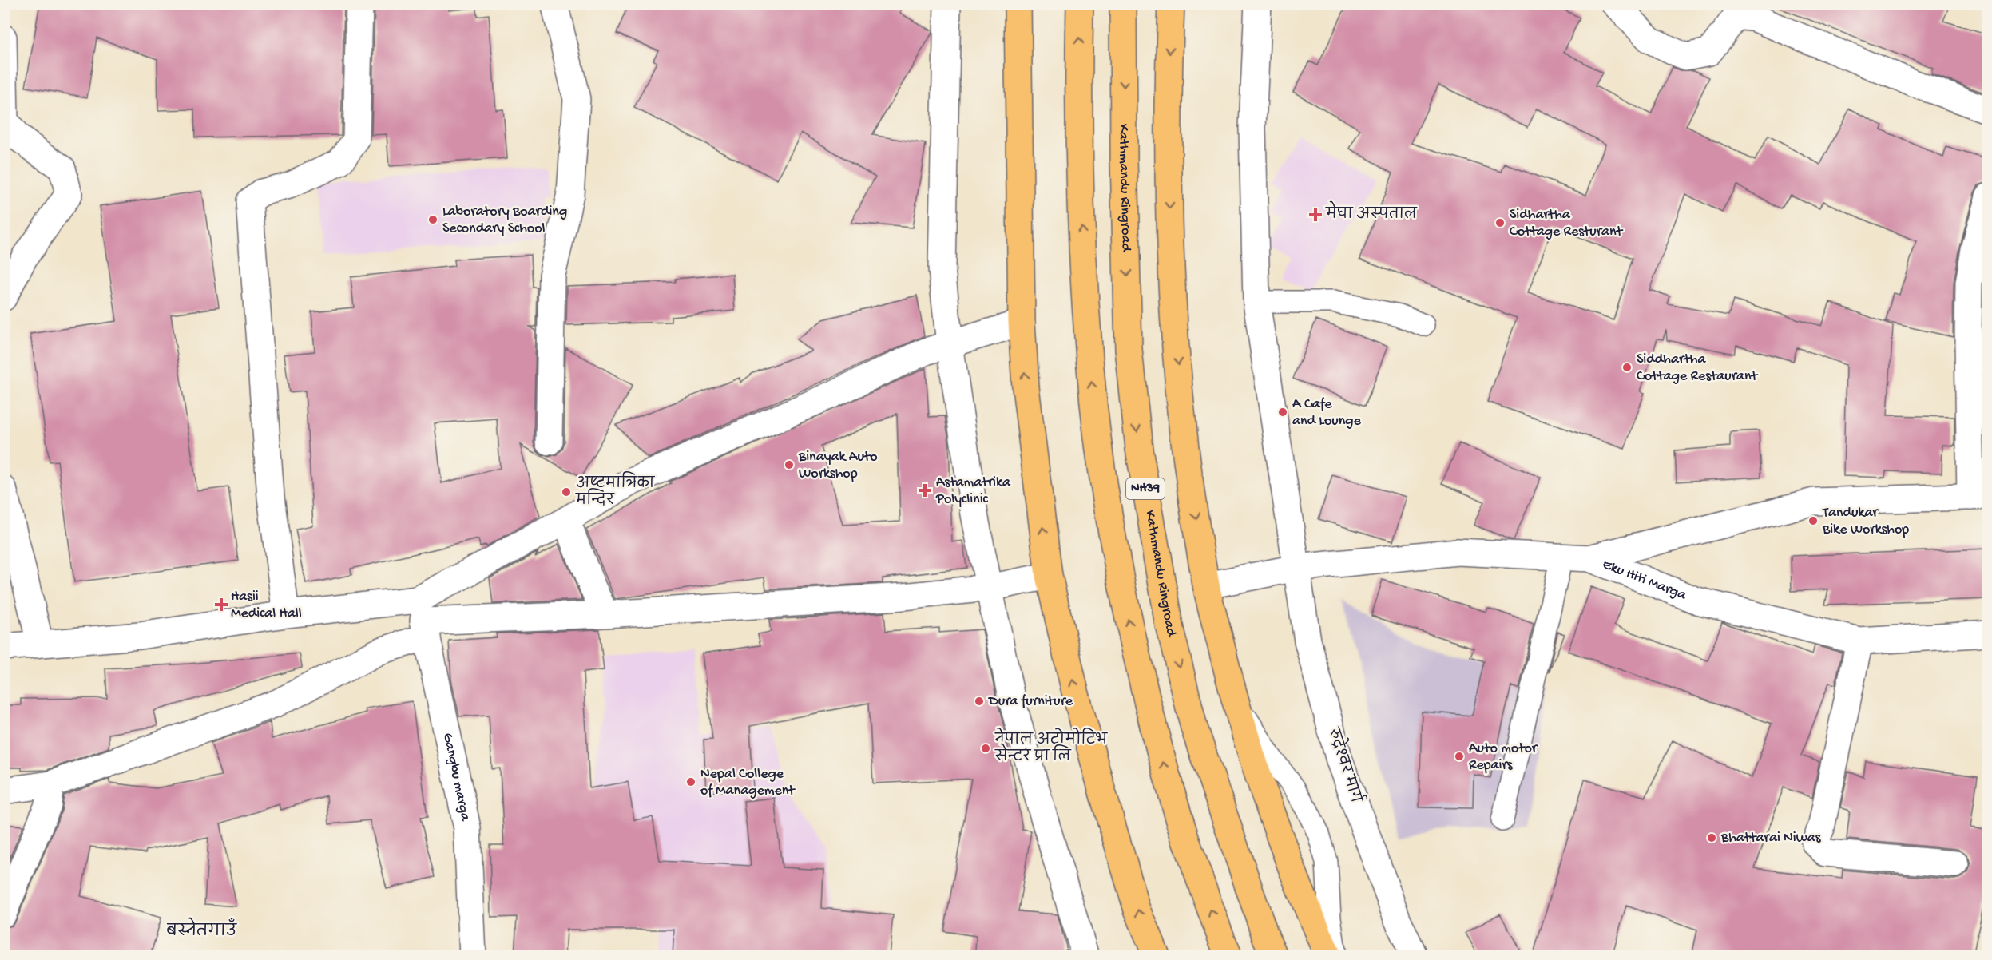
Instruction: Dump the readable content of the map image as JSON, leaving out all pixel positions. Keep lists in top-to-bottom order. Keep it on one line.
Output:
{"streets":{"main road":["Kathmandu Ringroad","NH39"],"street":["Eku Hiti Marga","रुद्रेश्वर मार्ग","Gangbu marga"]},"crossings":[["Eku Hiti Marga","रुद्रेश्वर मार्ग"]],"districts":["बस्नेतगाउँ"],"places":{"health":["मेघा अस्पताल","Astamatrika Polyclinic","Hasii Medical Hall"],"other":["Laboratory Boarding Secondary School","Sidhartha Cottage Resturant","Siddhartha Cottage Restaurant","A Cafe and Lounge","Binayak Auto Workshop","अष्टमात्रिका मन्दिर","Tandukar Bike Workshop","Dura furniture","नेपाल अटोमोटिभ सेन्टर प्रा लि","Auto motor Repairs","Nepal College of Management","Bhattarai Niwas"]}}
